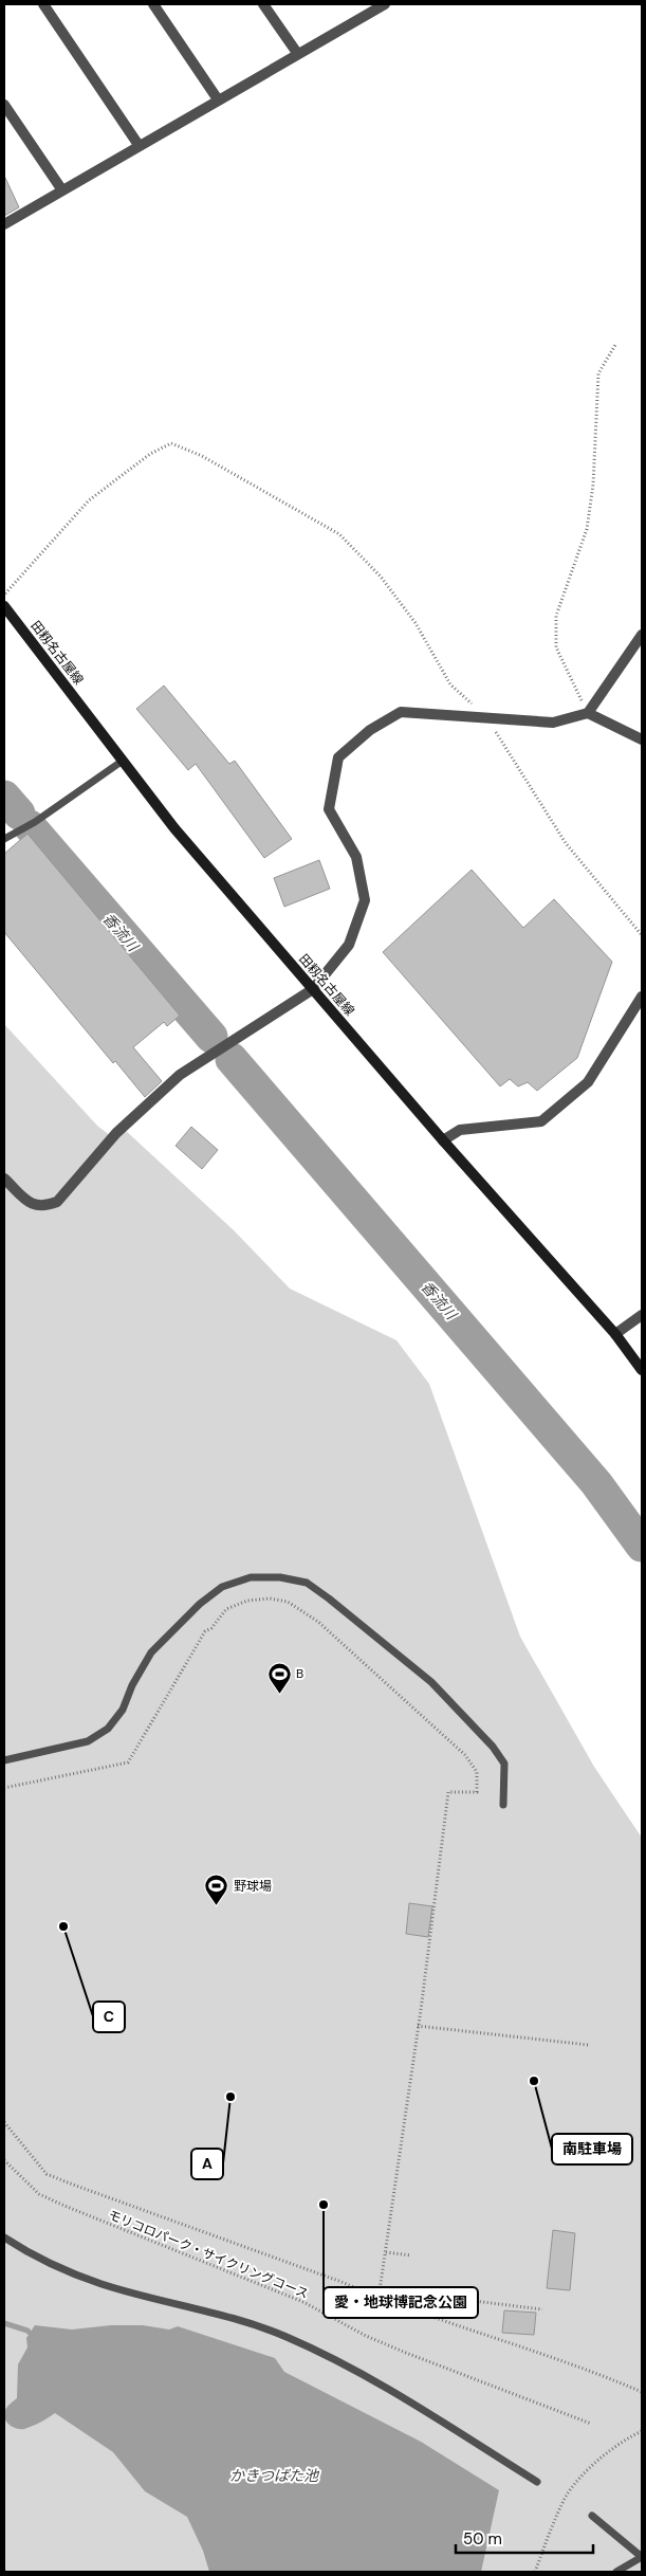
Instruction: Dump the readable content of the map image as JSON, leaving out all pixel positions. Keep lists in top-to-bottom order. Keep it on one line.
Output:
{"streets":{"main road":["田籾名古屋線"],"path":["モリコロパーク・サイクリングコース"]},"water":["香流川","かきつばた池"],"places":{"sports":["B","野球場"],"other":["C","南駐車場","A","愛・地球博記念公園"]},"scale_bar":"50 m"}
